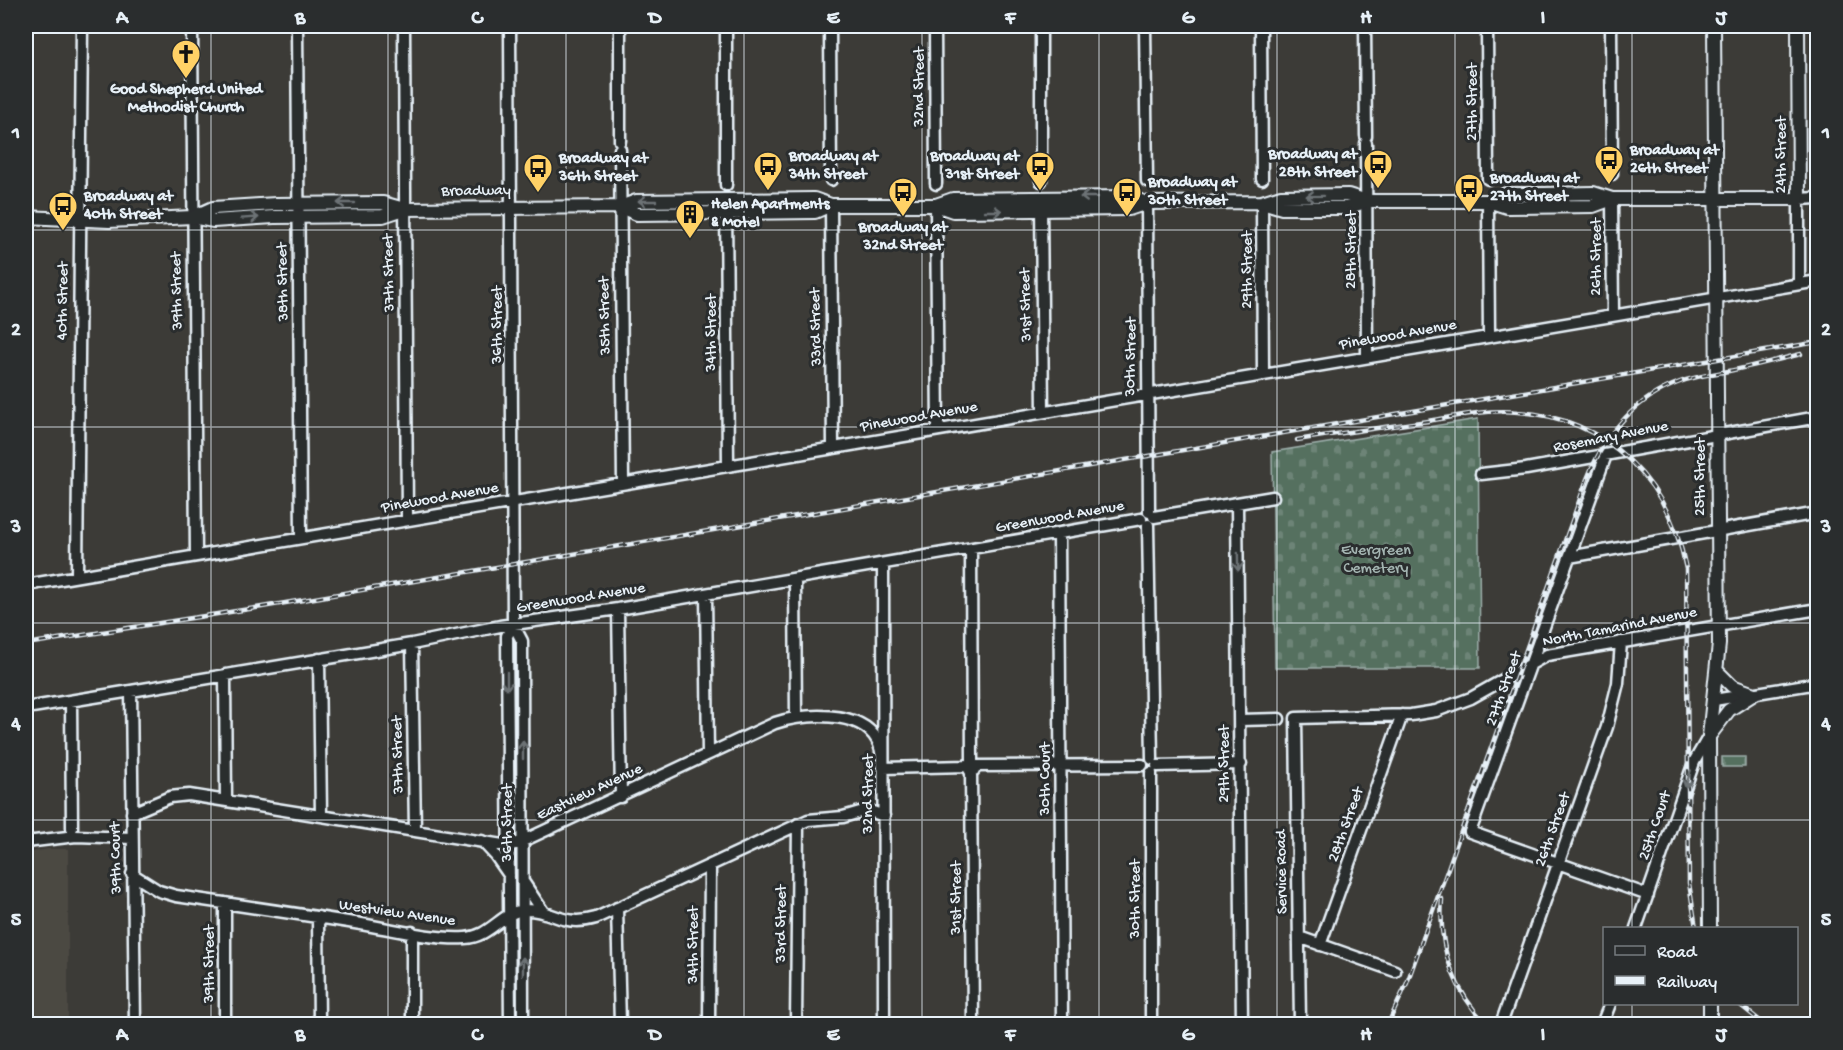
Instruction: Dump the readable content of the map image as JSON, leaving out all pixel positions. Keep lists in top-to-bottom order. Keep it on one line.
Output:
{"streets":{"main road":["24th Street","Broadway","25th Street"],"street":["32nd Street","27th Street","28th Street","26th Street","29th Street","37th Street","38th Street","39th Street","40th Street","31st Street","35th Street","36th Street","33rd Street","34th Street","Pinewood Avenue","30th Street","Rosemary Avenue","Greenwood Avenue","North Tamarind Avenue","30th Court","Eastview Avenue","25th Court","39th Court","Service Road","Westview Avenue"]},"crossings":[["32nd Street","Greenwood Avenue"],["32nd Street","Eastview Avenue"],["32nd Street","Westview Avenue"],["27th Street","26th Street"],["27th Street","Rosemary Avenue"],["27th Street","North Tamarind Avenue"],["24th Street","Broadway"],["24th Street","Pinewood Avenue"],["Broadway","28th Street"],["Broadway","26th Street"],["Broadway","29th Street"],["Broadway","37th Street"],["Broadway","38th Street"],["Broadway","39th Street"],["Broadway","40th Street"],["Broadway","31st Street"],["Broadway","35th Street"],["Broadway","36th Street"],["Broadway","33rd Street"],["Broadway","34th Street"],["Broadway","30th Street"],["Broadway","25th Street"],["28th Street","Pinewood Avenue"],["28th Street","North Tamarind Avenue"],["26th Street","Pinewood Avenue"],["26th Street","North Tamarind Avenue"],["29th Street","Pinewood Avenue"],["29th Street","Greenwood Avenue"],["37th Street","Pinewood Avenue"],["37th Street","Greenwood Avenue"],["38th Street","Pinewood Avenue"],["39th Street","Pinewood Avenue"],["39th Street","Westview Avenue"],["40th Street","Pinewood Avenue"],["31st Street","Pinewood Avenue"],["31st Street","Greenwood Avenue"],["35th Street","Pinewood Avenue"],["36th Street","Pinewood Avenue"],["36th Street","Greenwood Avenue"],["36th Street","Eastview Avenue"],["36th Street","Westview Avenue"],["33rd Street","Pinewood Avenue"],["33rd Street","Westview Avenue"],["34th Street","Pinewood Avenue"],["34th Street","Westview Avenue"],["Pinewood Avenue","30th Street"],["Pinewood Avenue","25th Street"],["30th Street","Greenwood Avenue"],["Rosemary Avenue","25th Street"],["25th Street","North Tamarind Avenue"],["25th Street","25th Court"],["Greenwood Avenue","30th Court"],["Greenwood Avenue","39th Court"],["North Tamarind Avenue","Service Road"],["39th Court","Westview Avenue"]],"one_way":["25th Court"],"parks":["Evergreen Cemetery"],"places":{"church":["Good Shepherd United Methodist Church"],"bus stop":["Broadway at 26th Street","Broadway at 28th Street","Broadway at 34th Street","Broadway at 31st Street","Broadway at 36th Street","Broadway at 27th Street","Broadway at 32nd Street","Broadway at 30th Street","Broadway at 40th Street"],"building":["Helen Apartments & Motel"]},"legend":["Road","Railway"],"grid":{"columns":["A","B","C","D","E","F","G","H","I","J"],"rows":["1","2","3","4","5"]}}
